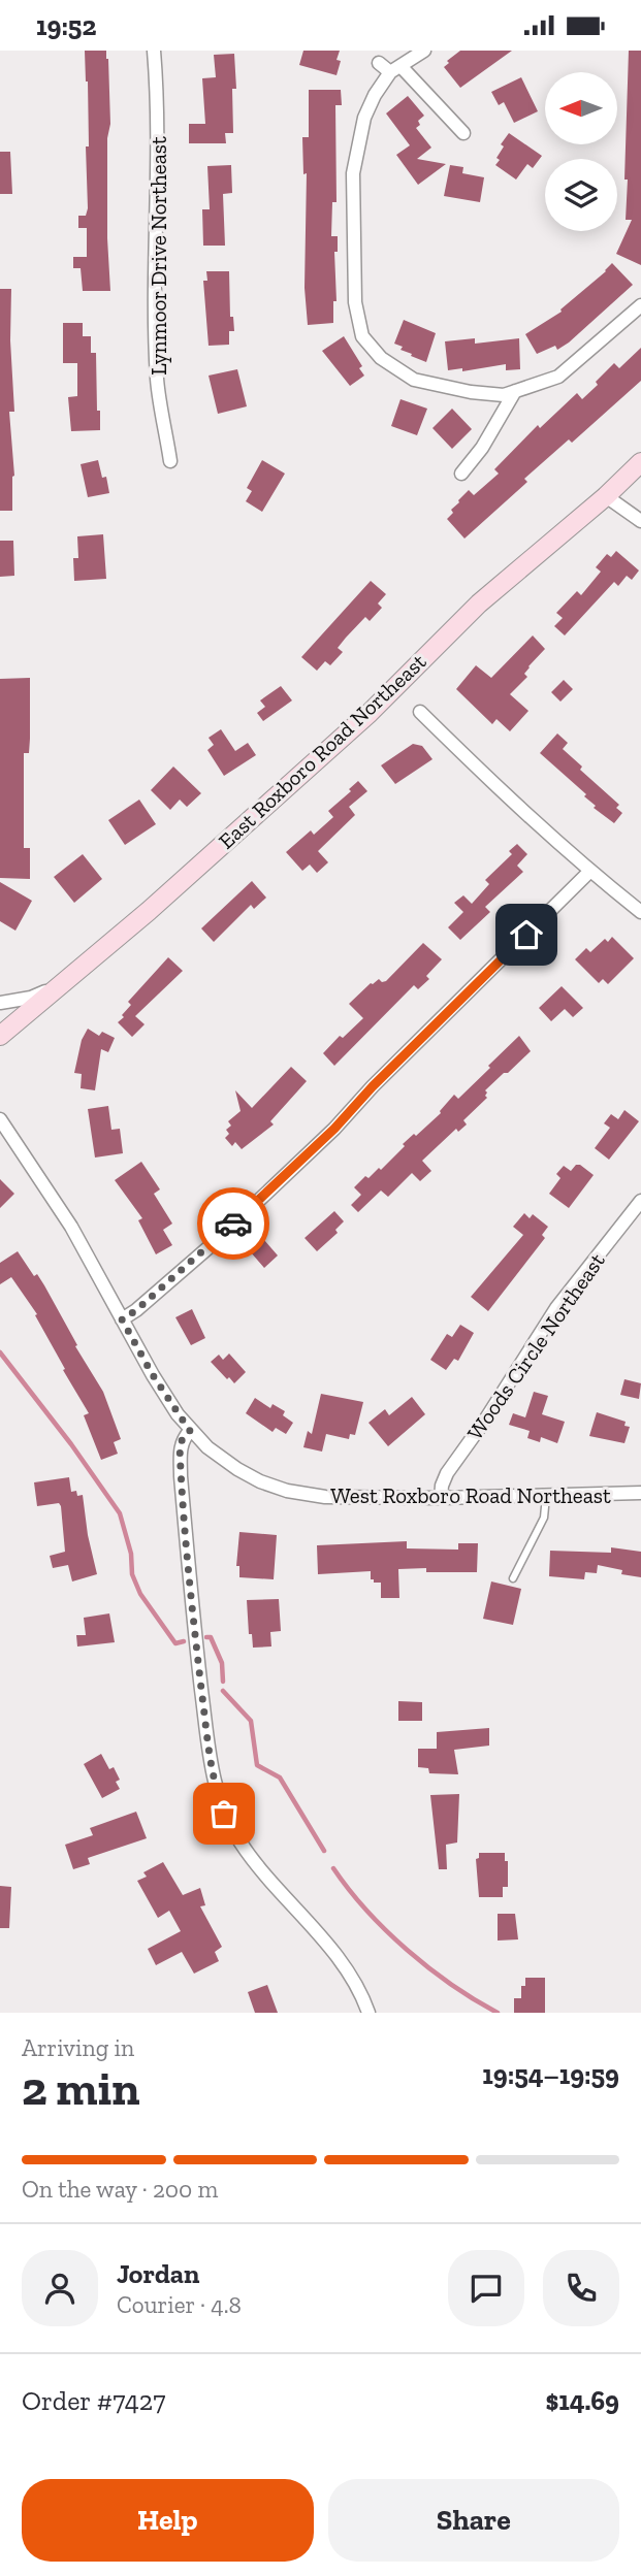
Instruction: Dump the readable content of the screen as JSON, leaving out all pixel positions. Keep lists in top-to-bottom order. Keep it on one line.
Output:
{"streets":{"main road":["East Roxboro Road Northeast"],"street":["Lynmoor Drive Northeast","Woods Circle Northeast","West Roxboro Road Northeast"]},"crossings":[["Woods Circle Northeast","West Roxboro Road Northeast"]],"north":"left","page":{"status":"19:52","heading":["2 min","Arriving in","19:54–19:59"],"panel":["Jordan","Courier · 4.8","Order #7427","$14.69"],"bar":"On the way · 200 m","buttons":["Help","Share"]}}
